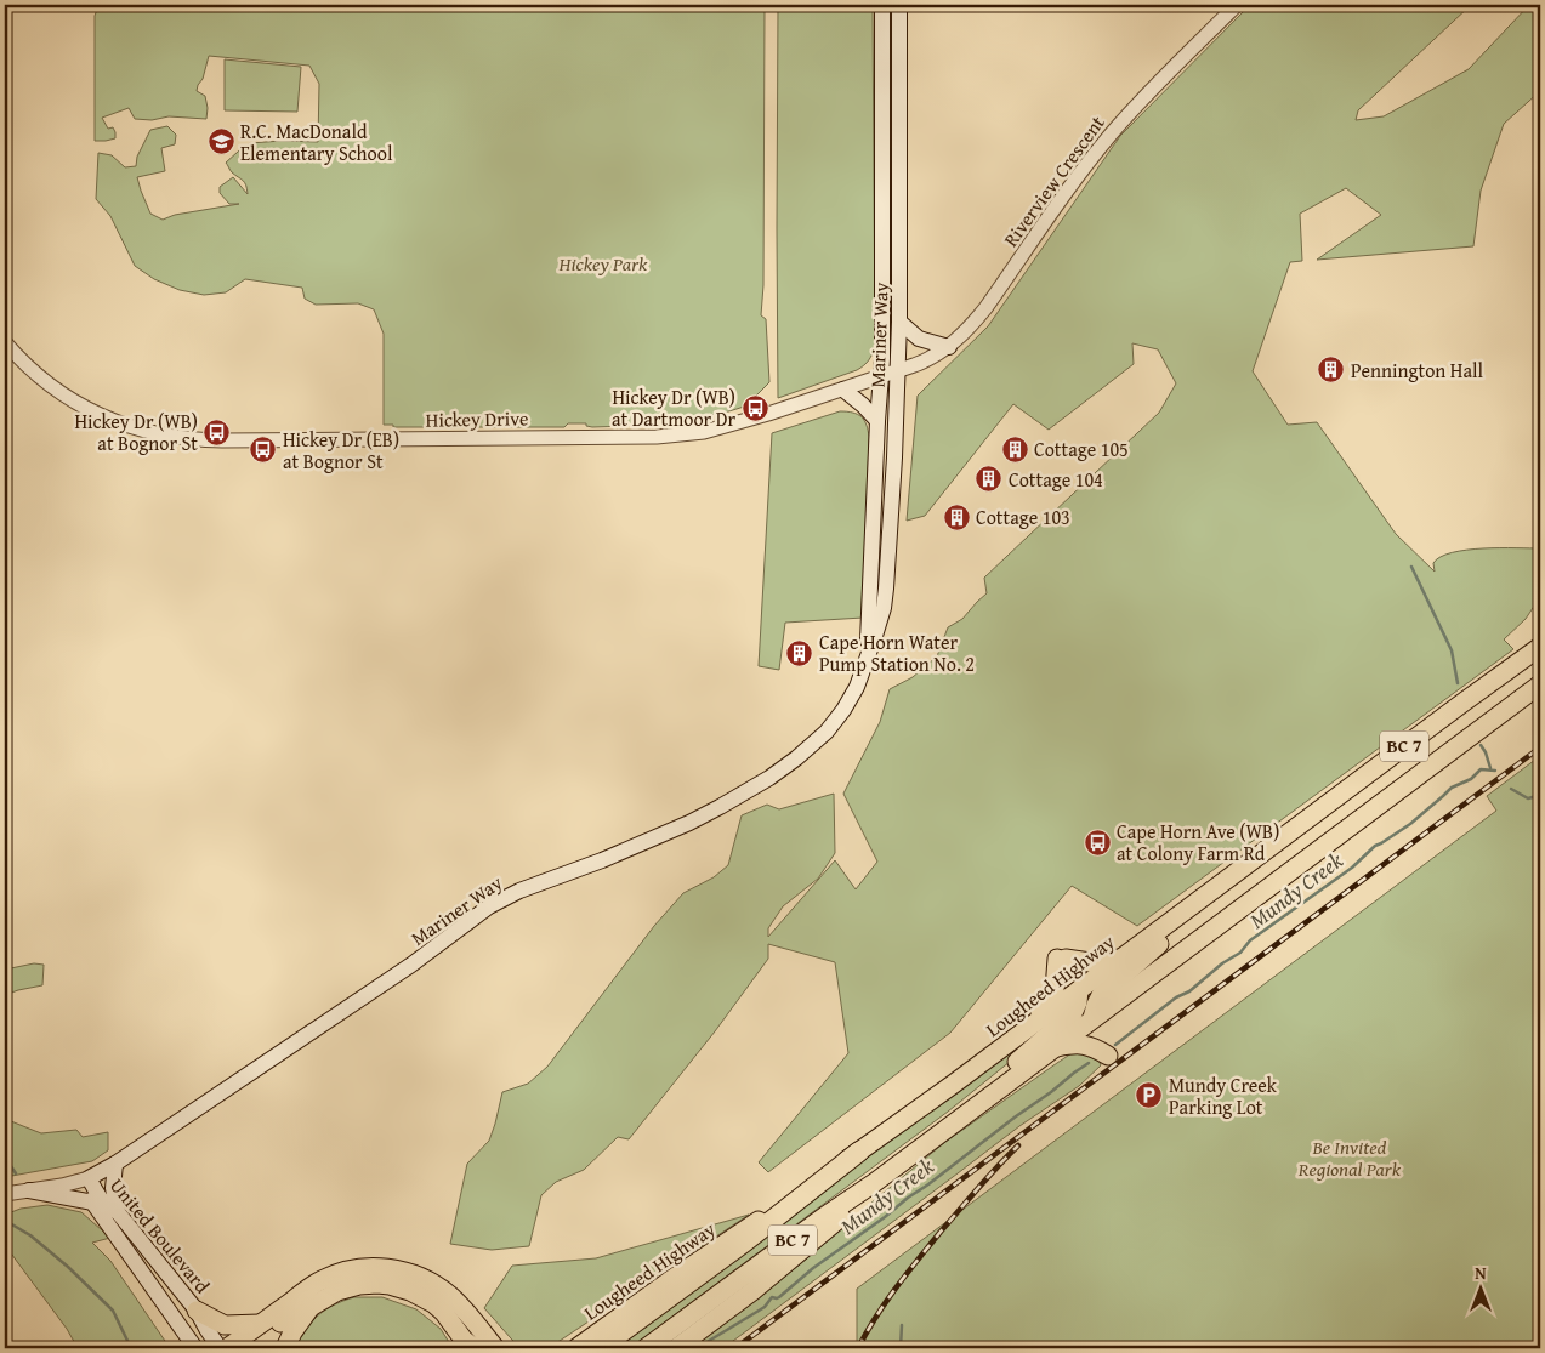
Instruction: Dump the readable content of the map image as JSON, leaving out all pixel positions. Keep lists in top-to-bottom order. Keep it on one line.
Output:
{"streets":{"main road":["Mariner Way","BC 7","Lougheed Highway","United Boulevard"],"street":["Riverview Crescent","Hickey Drive"]},"crossings":[["Riverview Crescent","Mariner Way"],["Riverview Crescent","Hickey Drive"],["Mariner Way","Hickey Drive"],["Mariner Way","United Boulevard"]],"water":["Mundy Creek"],"parks":["Hickey Park","Be Invited Regional Park"],"places":{"school or university":["R.C. MacDonald Elementary School"],"building":["Pennington Hall","Cottage 105","Cottage 104","Cottage 103","Cape Horn Water Pump Station No. 2"],"bus stop":["Hickey Dr (WB) at Dartmoor Dr","Hickey Dr (WB) at Bognor St","Hickey Dr (EB) at Bognor St","Cape Horn Ave (WB) at Colony Farm Rd"],"parking":["Mundy Creek Parking Lot"]},"north":"top"}
